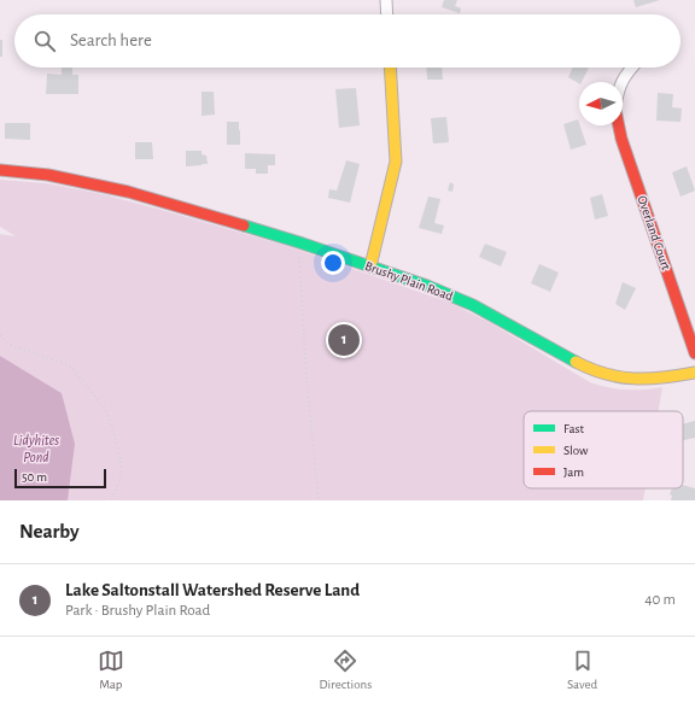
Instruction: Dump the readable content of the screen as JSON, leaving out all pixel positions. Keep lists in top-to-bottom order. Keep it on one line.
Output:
{"streets":{"main road":["Overland Court","Brushy Plain Road"]},"water":["Lidyhites Pond"],"legend":["Fast","Slow","Jam"],"scale_bar":"50 m","north":"left","page":{"search":"Search here","pins":"1","scale":"50 m","heading":"Nearby","list":[{"mark":"1","name":"Lake Saltonstall Watershed Reserve Land","note":"Park · Brushy Plain Road","value":"40 m"}],"nav":["Map","Directions","Saved"]}}
